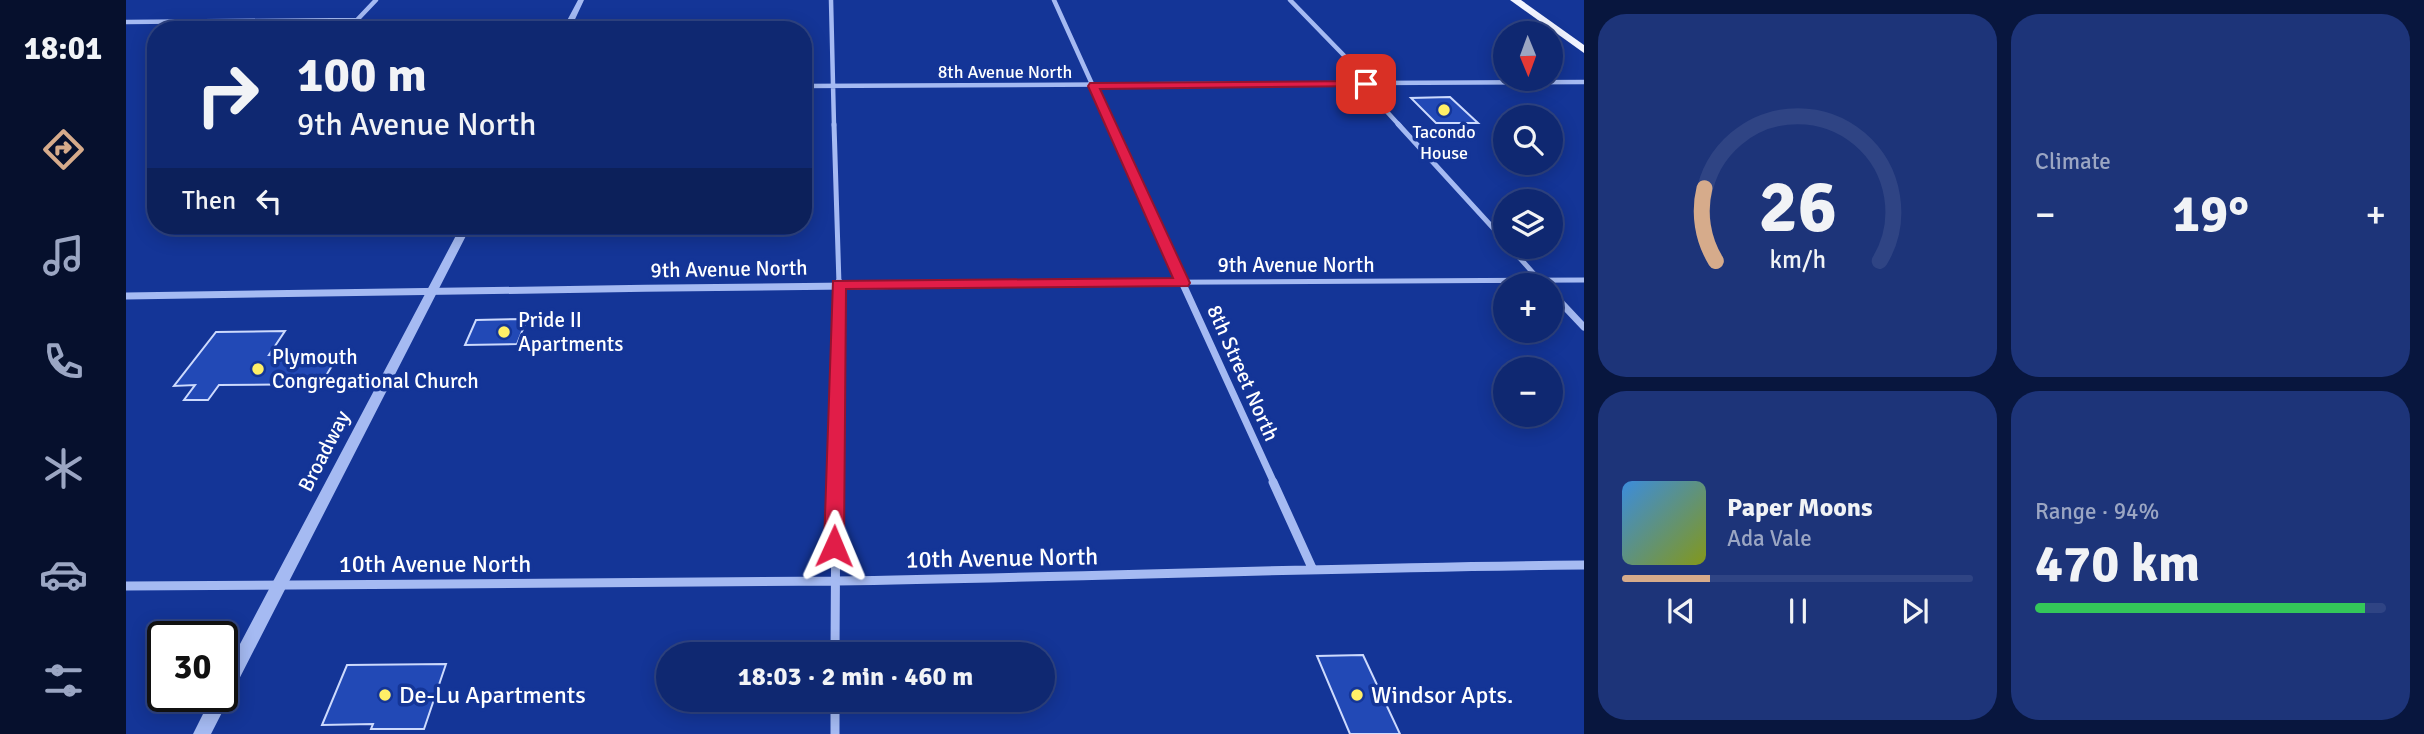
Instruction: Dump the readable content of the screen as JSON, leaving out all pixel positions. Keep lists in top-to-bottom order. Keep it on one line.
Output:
{"streets":{"street":["8th Avenue North","9th Avenue North","8th Street North","Broadway","10th Avenue North"]},"crossings":[["8th Avenue North","8th Street North"],["9th Avenue North","8th Street North"],["9th Avenue North","Broadway"],["8th Street North","10th Avenue North"],["Broadway","10th Avenue North"]],"places":["Tacondo House","Pride II Apartments","Plymouth Congregational Church","De-Lu Apartments","Windsor Apts."],"north":"bottom","page":{"tabs":"18:01","tile":["Climate",["Range · 94%","470 km"]],"map_buttons":["+","−"],"turn":["100 m","9th Avenue North"],"then":"Then","heat":["−","19°","+"],"song":["Paper Moons","Ada Vale"],"limit":"30","trip":"18:03 · 2 min · 460 m","gauge":["26","km/h"]}}
